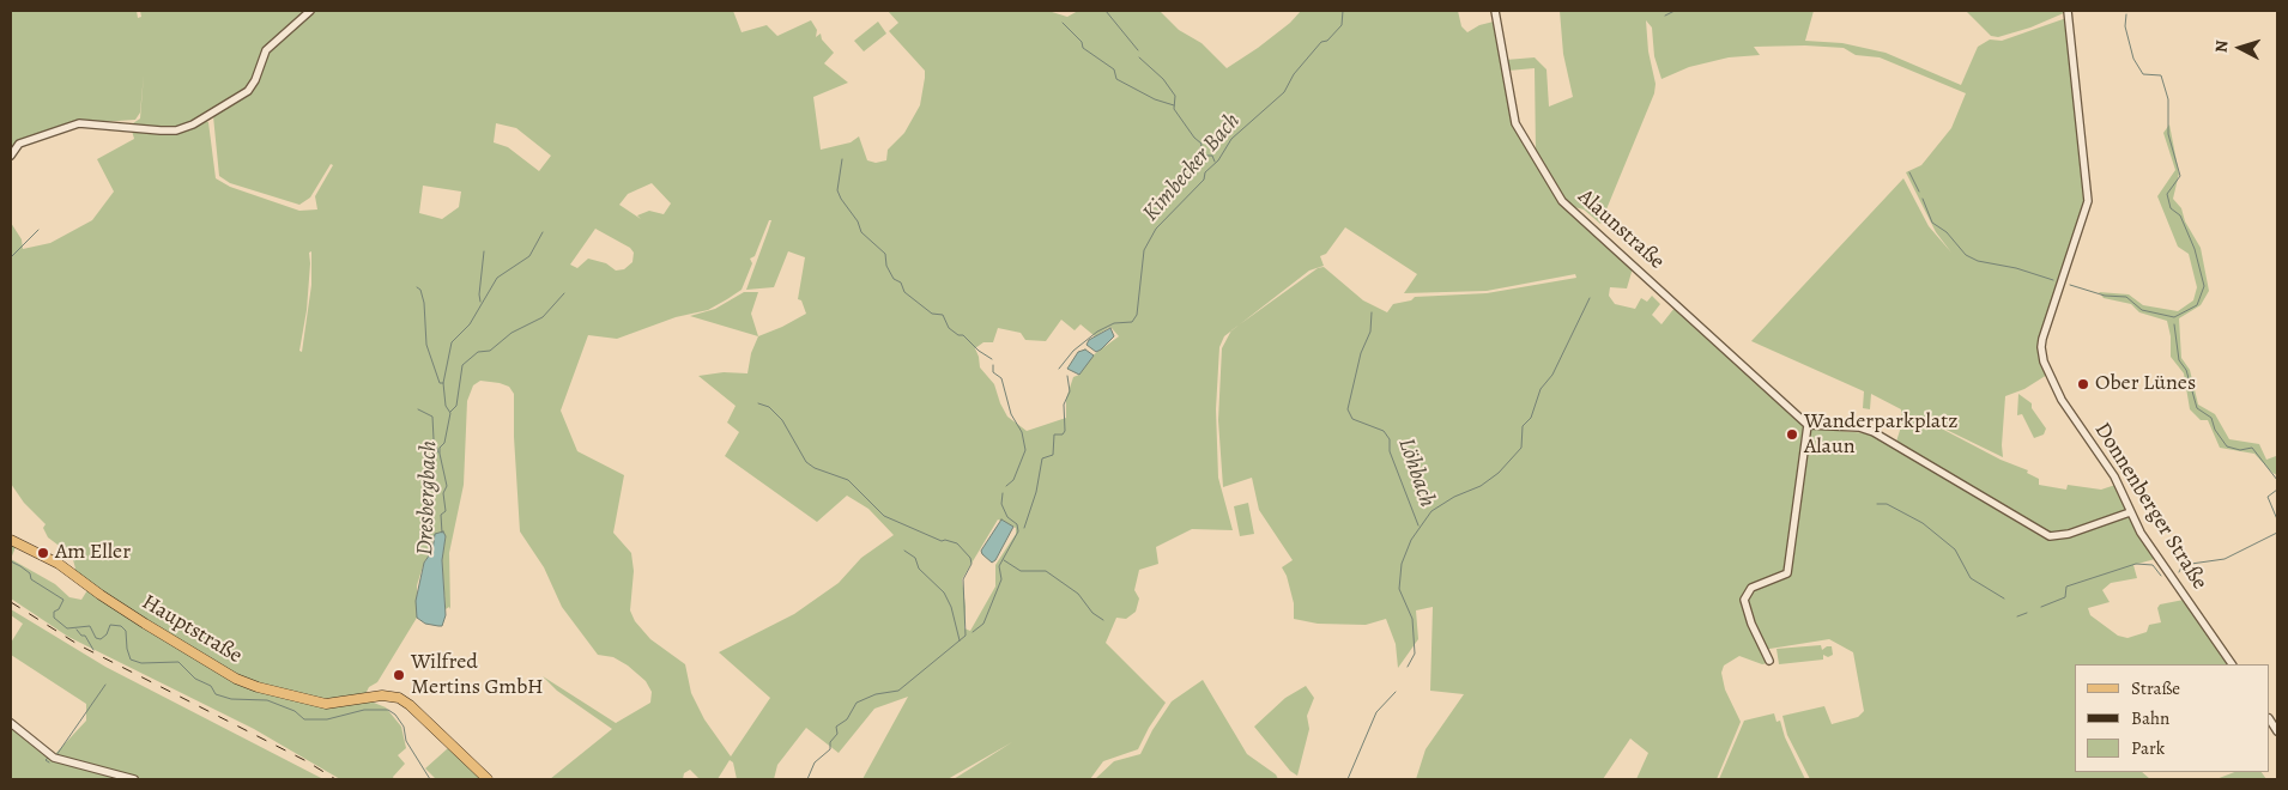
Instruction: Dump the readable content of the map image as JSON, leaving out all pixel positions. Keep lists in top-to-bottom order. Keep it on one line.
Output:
{"streets":{"main road":["Hauptstraße"],"street":["Alaunstraße","Donnenberger Straße"]},"water":["Kimbecker Bach","Löhbach","Dresbergbach"],"places":["Ober Lünes","Wanderparkplatz Alaun","Am Eller","Wilfred Mertins GmbH"],"legend":["Straße","Bahn","Park"],"north":"left"}
